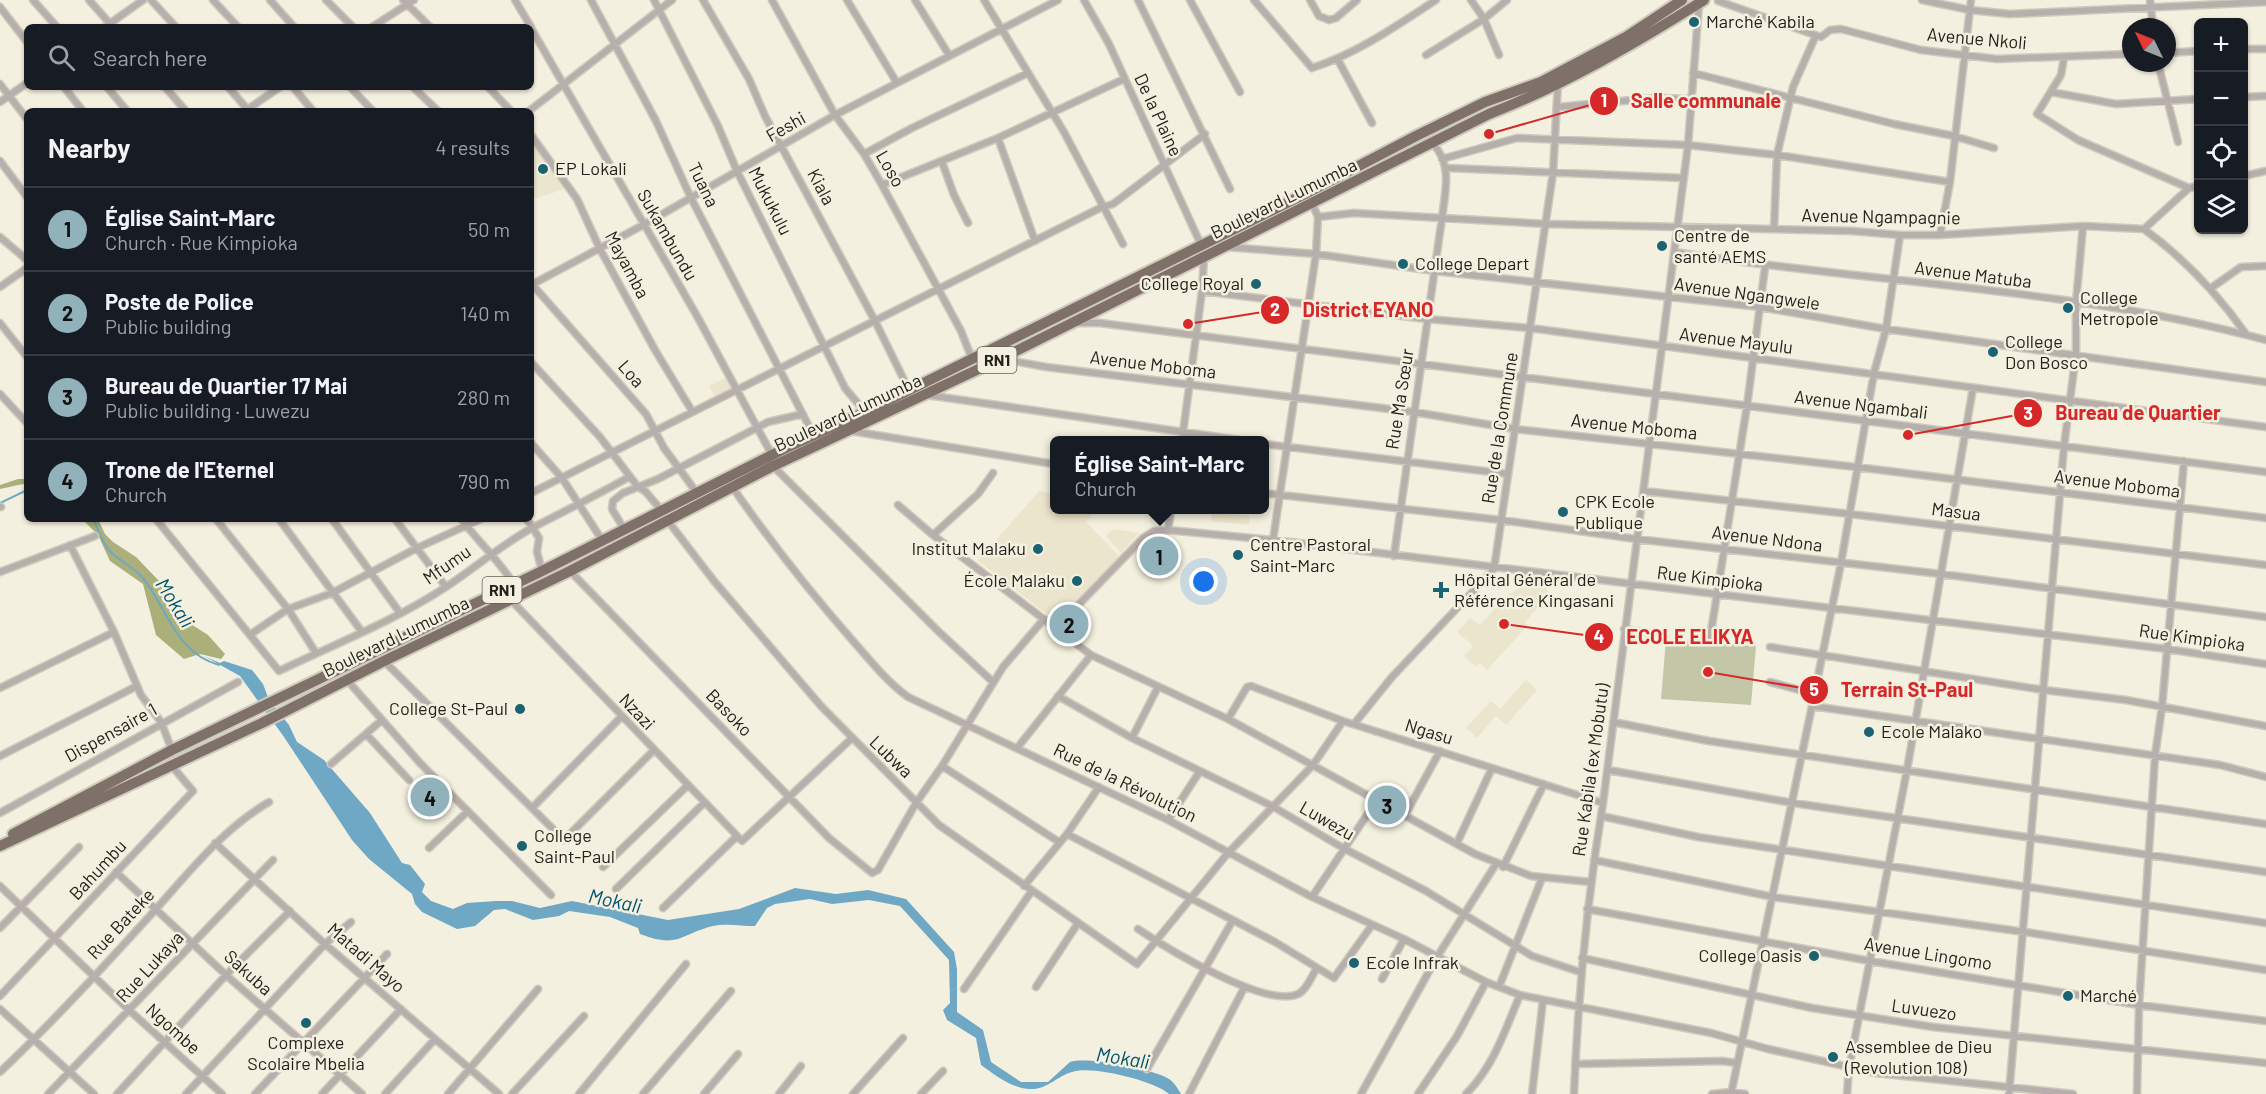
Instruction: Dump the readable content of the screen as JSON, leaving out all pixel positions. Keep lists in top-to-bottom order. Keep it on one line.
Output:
{"streets":{"highway":["Boulevard Lumumba","RN1"],"street":["Avenue Nkoli","De la Plaine","Feshi","Loso","Tuana","Kiala","Mukukulu","Avenue Ngampagnie","Sukambundu","Mayamba","Avenue Matuba","Avenue Ngangwele","Avenue Mayulu","Avenue Moboma","Loa","Rue Ma Sœur","Avenue Ngambali","Rue de la Commune","Masua","Avenue Ndona","Mfumu","Rue Kimpioka","Nzazi","Basoko","Ngasu","Dispensaire 1","Lubwa","Rue Kabila (ex Mobutu)","Rue de la Révolution","Luwezu","Bahumbu","Rue Bateke","Avenue Lingomo","Matadi Mayo","Rue Lukaya","Sakuba","Luvuezo","Ngombe"]},"crossings":[["De la Plaine","Boulevard Lumumba"],["De la Plaine","Avenue Mayulu"],["De la Plaine","Avenue Moboma"],["De la Plaine","Avenue Ngambali"],["Feshi","Loso"],["Feshi","Tuana"],["Feshi","Kiala"],["Feshi","Mukukulu"],["Feshi","Sukambundu"],["Feshi","Mayamba"],["Loso","Boulevard Lumumba"],["Tuana","Boulevard Lumumba"],["Kiala","Boulevard Lumumba"],["Boulevard Lumumba","Mukukulu"],["Boulevard Lumumba","Sukambundu"],["Boulevard Lumumba","Avenue Ngangwele"],["Boulevard Lumumba","Avenue Moboma"],["Boulevard Lumumba","Loa"],["Boulevard Lumumba","Avenue Ngambali"],["Boulevard Lumumba","Rue de la Commune"],["Boulevard Lumumba","Nzazi"],["Boulevard Lumumba","Basoko"],["Boulevard Lumumba","Lubwa"],["Boulevard Lumumba","Rue Kabila (ex Mobutu)"],["Boulevard Lumumba","Rue de la Révolution"],["Boulevard Lumumba","Bahumbu"],["Avenue Ngampagnie","Rue Ma Sœur"],["Avenue Ngampagnie","Rue de la Commune"],["Avenue Ngampagnie","Rue Kabila (ex Mobutu)"],["Avenue Matuba","Rue Kabila (ex Mobutu)"],["Avenue Ngangwele","Rue Ma Sœur"],["Avenue Ngangwele","Rue de la Commune"],["Avenue Ngangwele","Rue Kabila (ex Mobutu)"],["Avenue Mayulu","Rue Ma Sœur"],["Avenue Mayulu","Rue de la Commune"],["Avenue Mayulu","Rue Kabila (ex Mobutu)"],["Avenue Moboma","Rue Ma Sœur"],["Avenue Moboma","Rue de la Commune"],["Avenue Moboma","Rue Kabila (ex Mobutu)"],["Rue Ma Sœur","Avenue Ngambali"],["Rue Ma Sœur","Avenue Ndona"],["Rue Ma Sœur","Rue Kimpioka"],["Avenue Ngambali","Rue de la Commune"],["Avenue Ngambali","Rue Kabila (ex Mobutu)"],["Rue de la Commune","Avenue Ndona"],["Rue de la Commune","Rue Kimpioka"],["Masua","Rue Kabila (ex Mobutu)"],["Avenue Ndona","Rue Kabila (ex Mobutu)"],["Mfumu","Nzazi"],["Rue Kimpioka","Rue Kabila (ex Mobutu)"],["Nzazi","Basoko"],["Basoko","Lubwa"],["Ngasu","Rue Kabila (ex Mobutu)"],["Rue Kabila (ex Mobutu)","Rue de la Révolution"],["Rue Kabila (ex Mobutu)","Luwezu"],["Rue Kabila (ex Mobutu)","Avenue Lingomo"],["Rue Kabila (ex Mobutu)","Luvuezo"],["Bahumbu","Sakuba"],["Bahumbu","Ngombe"],["Rue Bateke","Matadi Mayo"],["Rue Bateke","Sakuba"],["Rue Bateke","Ngombe"],["Matadi Mayo","Rue Lukaya"],["Rue Lukaya","Sakuba"],["Rue Lukaya","Ngombe"]],"water":["Mokali"],"places":{"other":["Marché Kabila","Salle communale","EP Lokali","Centre de santé AEMS","College Depart","College Royal","College Metropole","District EYANO","College Don Bosco","Bureau de Quartier","CPK Ecole Publique","Institut Malaku","Centre Pastoral Saint-Marc","École Malaku","ECOLE ELIKYA","Terrain St-Paul","College St-Paul","Ecole Malako","College Saint-Paul","College Oasis","Ecole Infrak","Marché","Complexe Scolaire Mbelia","Assemblee de Dieu (Revolution 108)"],"health":["Hôpital Général de Référence Kingasani"]},"north":"top left","page":{"map_buttons":["+","−"],"search":"Search here","heading":["Nearby","4 results"],"list":[{"mark":"1","name":"Église Saint-Marc","note":"Church · Rue Kimpioka","value":"50 m"},{"mark":"2","name":"Poste de Police","note":"Public building","value":"140 m"},{"mark":"3","name":"Bureau de Quartier 17 Mai","note":"Public building · Luwezu","value":"280 m"},{"mark":"4","name":"Trone de l'Eternel","note":"Church","value":"790 m"}],"popup":["Église Saint-Marc","Church"],"pins":["1","2","4","3"]}}
